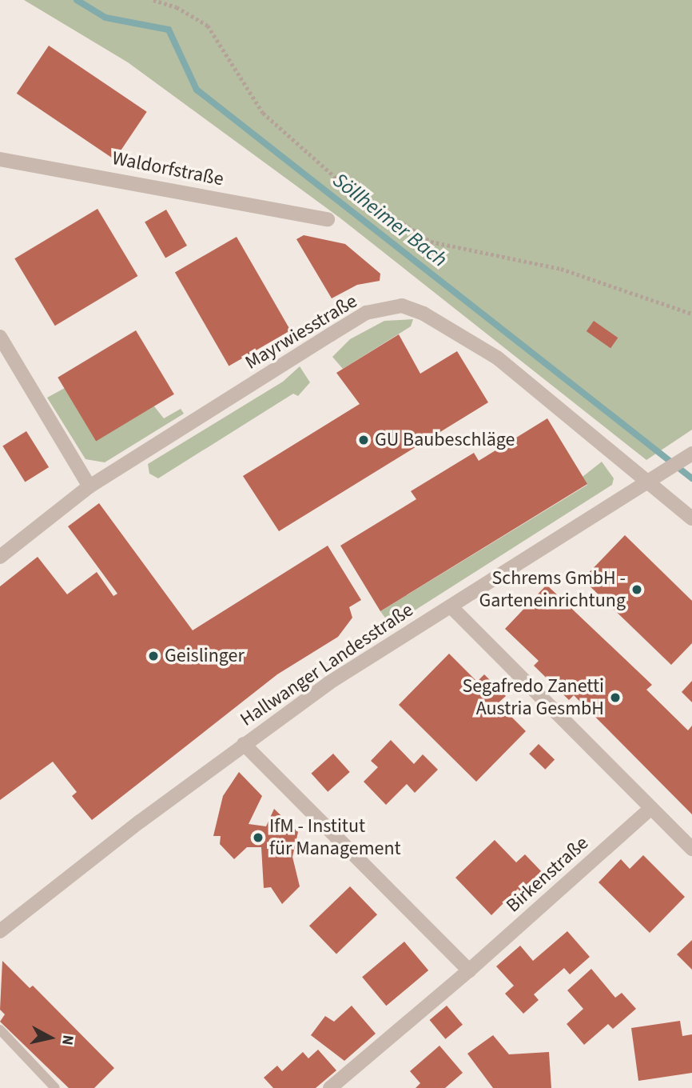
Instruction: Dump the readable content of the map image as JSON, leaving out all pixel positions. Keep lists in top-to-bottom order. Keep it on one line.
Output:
{"streets":{"street":["Waldorfstraße","Mayrwiesstraße","Hallwanger Landesstraße","Birkenstraße"]},"crossings":[["Mayrwiesstraße","Hallwanger Landesstraße"]],"water":["Söllheimer Bach"],"places":["GU Baubeschläge","Schrems GmbH - Garteneinrichtung","Geislinger","Segafredo Zanetti Austria GesmbH","IfM - Institut für Management"],"north":"right"}
